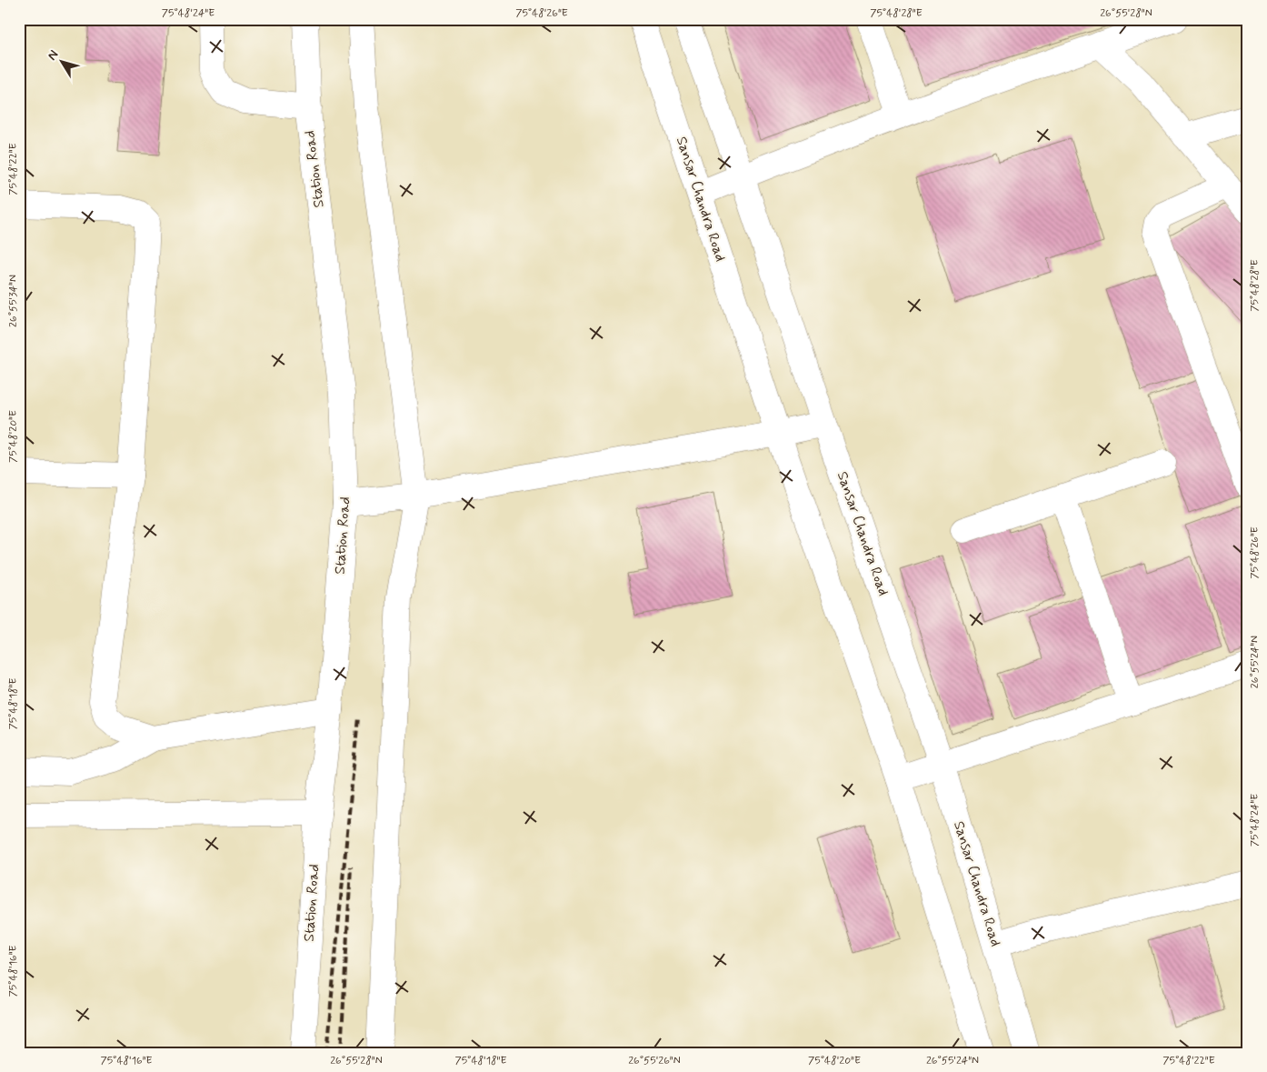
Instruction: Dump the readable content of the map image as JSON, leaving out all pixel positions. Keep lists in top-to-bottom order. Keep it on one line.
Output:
{"streets":{"street":["Station Road","Sansar Chandra Road"]},"north":"top left","coordinates":["75°48'24\"E","75°48'26\"E","75°48'28\"E","26°55'28\"N","75°48'22\"E","26°55'34\"N","75°48'20\"E","26°55'24\"N","75°48'18\"E","75°48'16\"E","26°55'26\"N"]}
